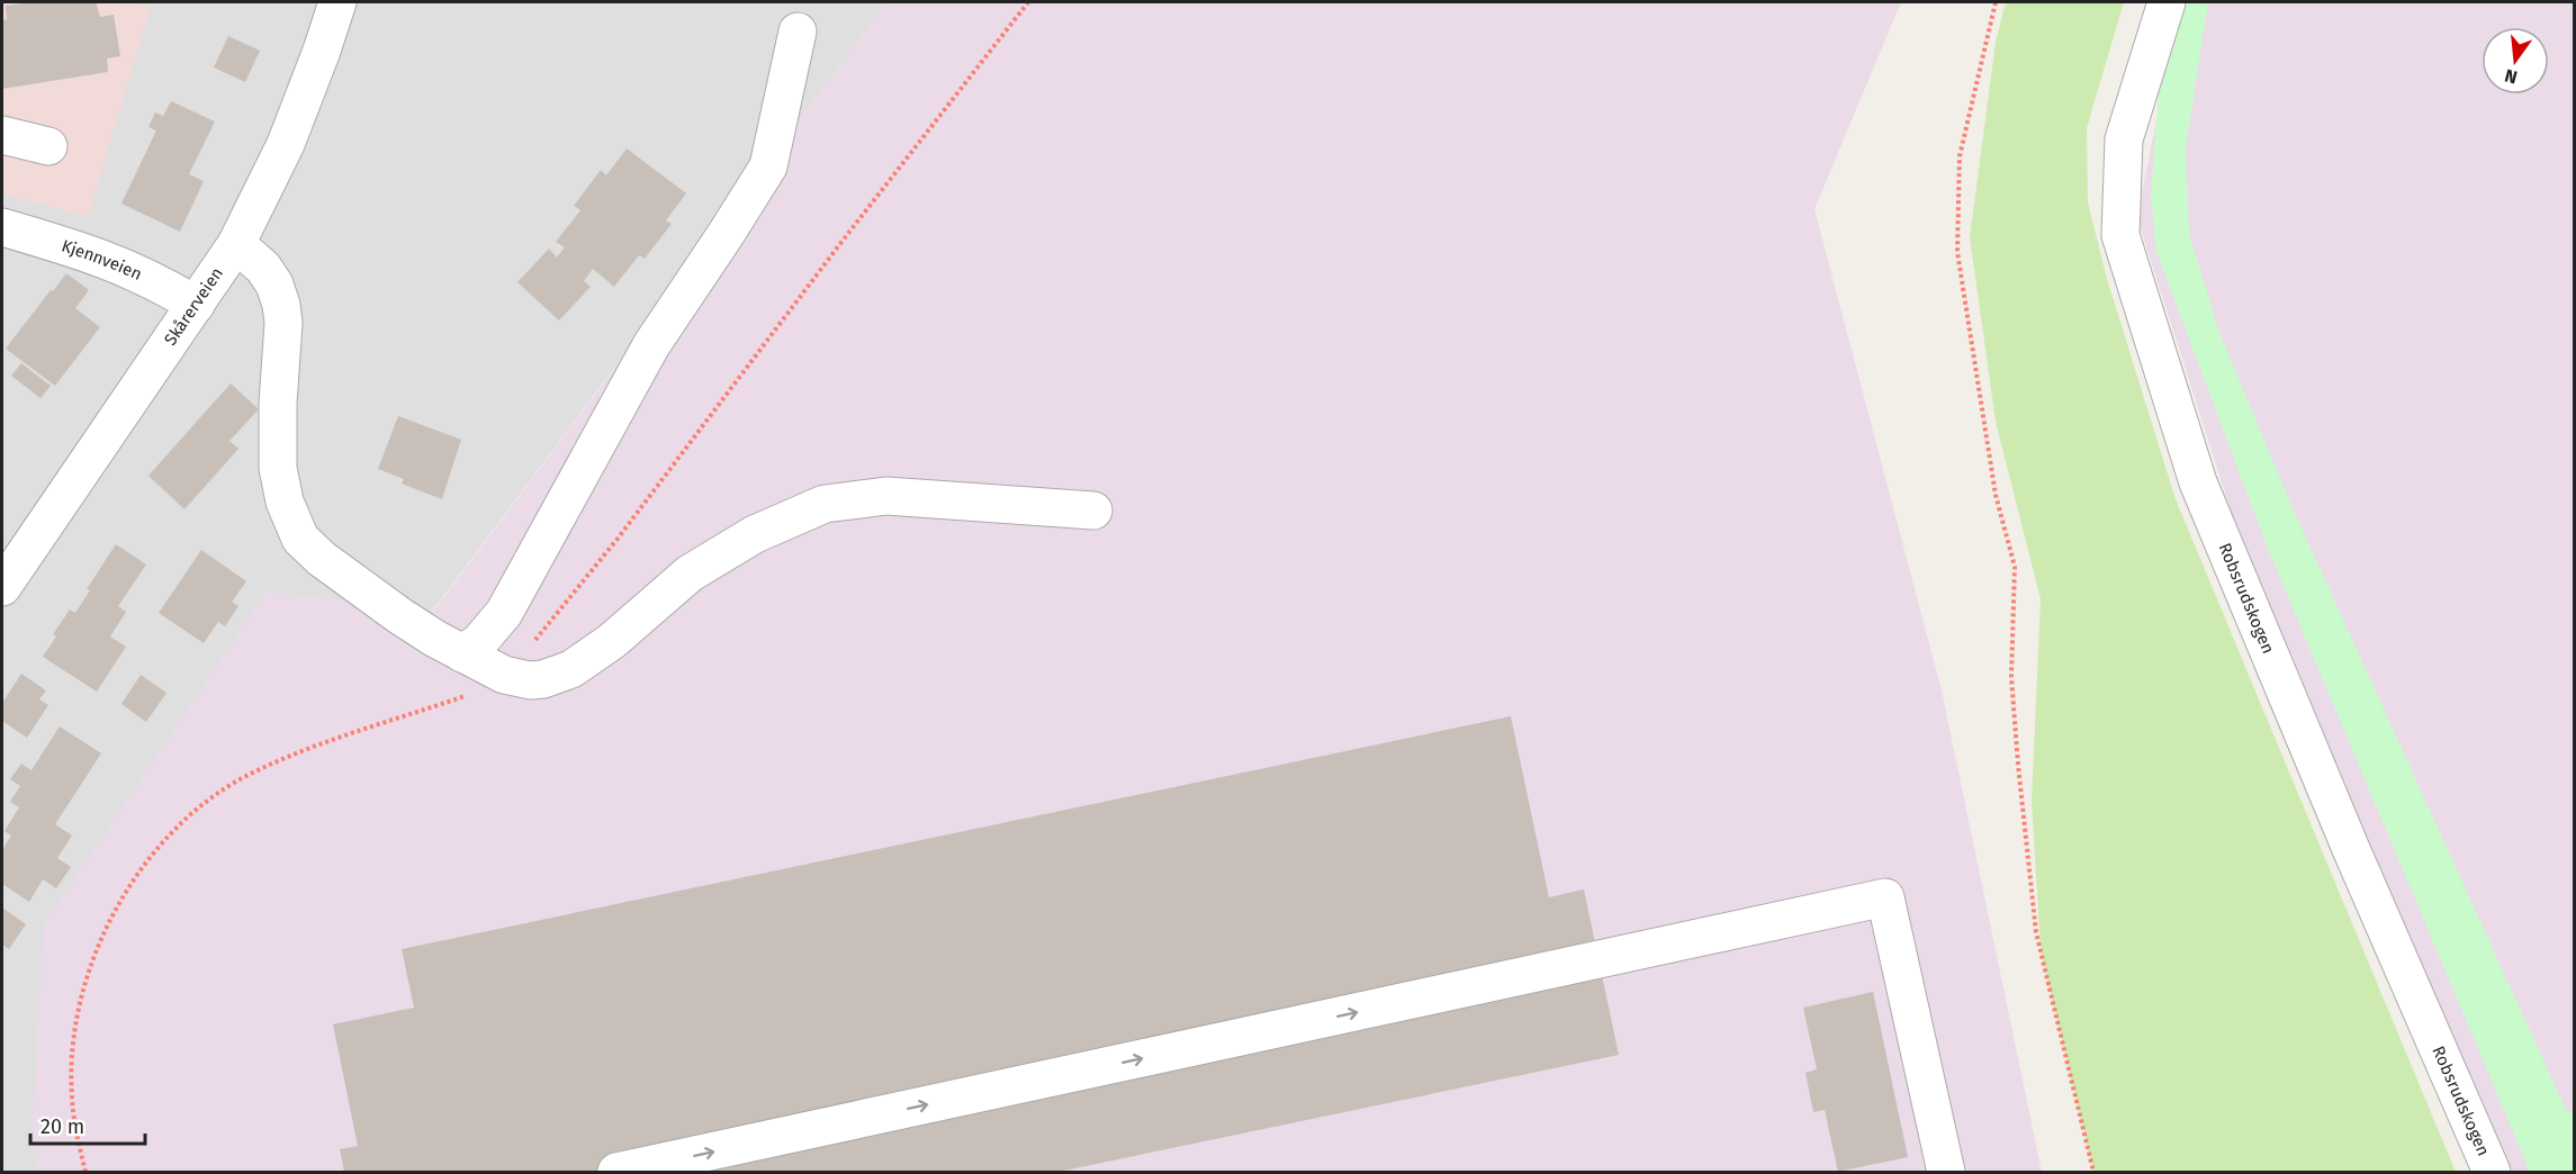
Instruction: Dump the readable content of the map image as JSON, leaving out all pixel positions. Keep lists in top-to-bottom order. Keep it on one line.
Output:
{"streets":{"street":["Kjennveien","Skårerveien","Robsrudskogen"]},"crossings":[["Kjennveien","Skårerveien"]],"scale_bar":"20 m","north":"bottom"}
